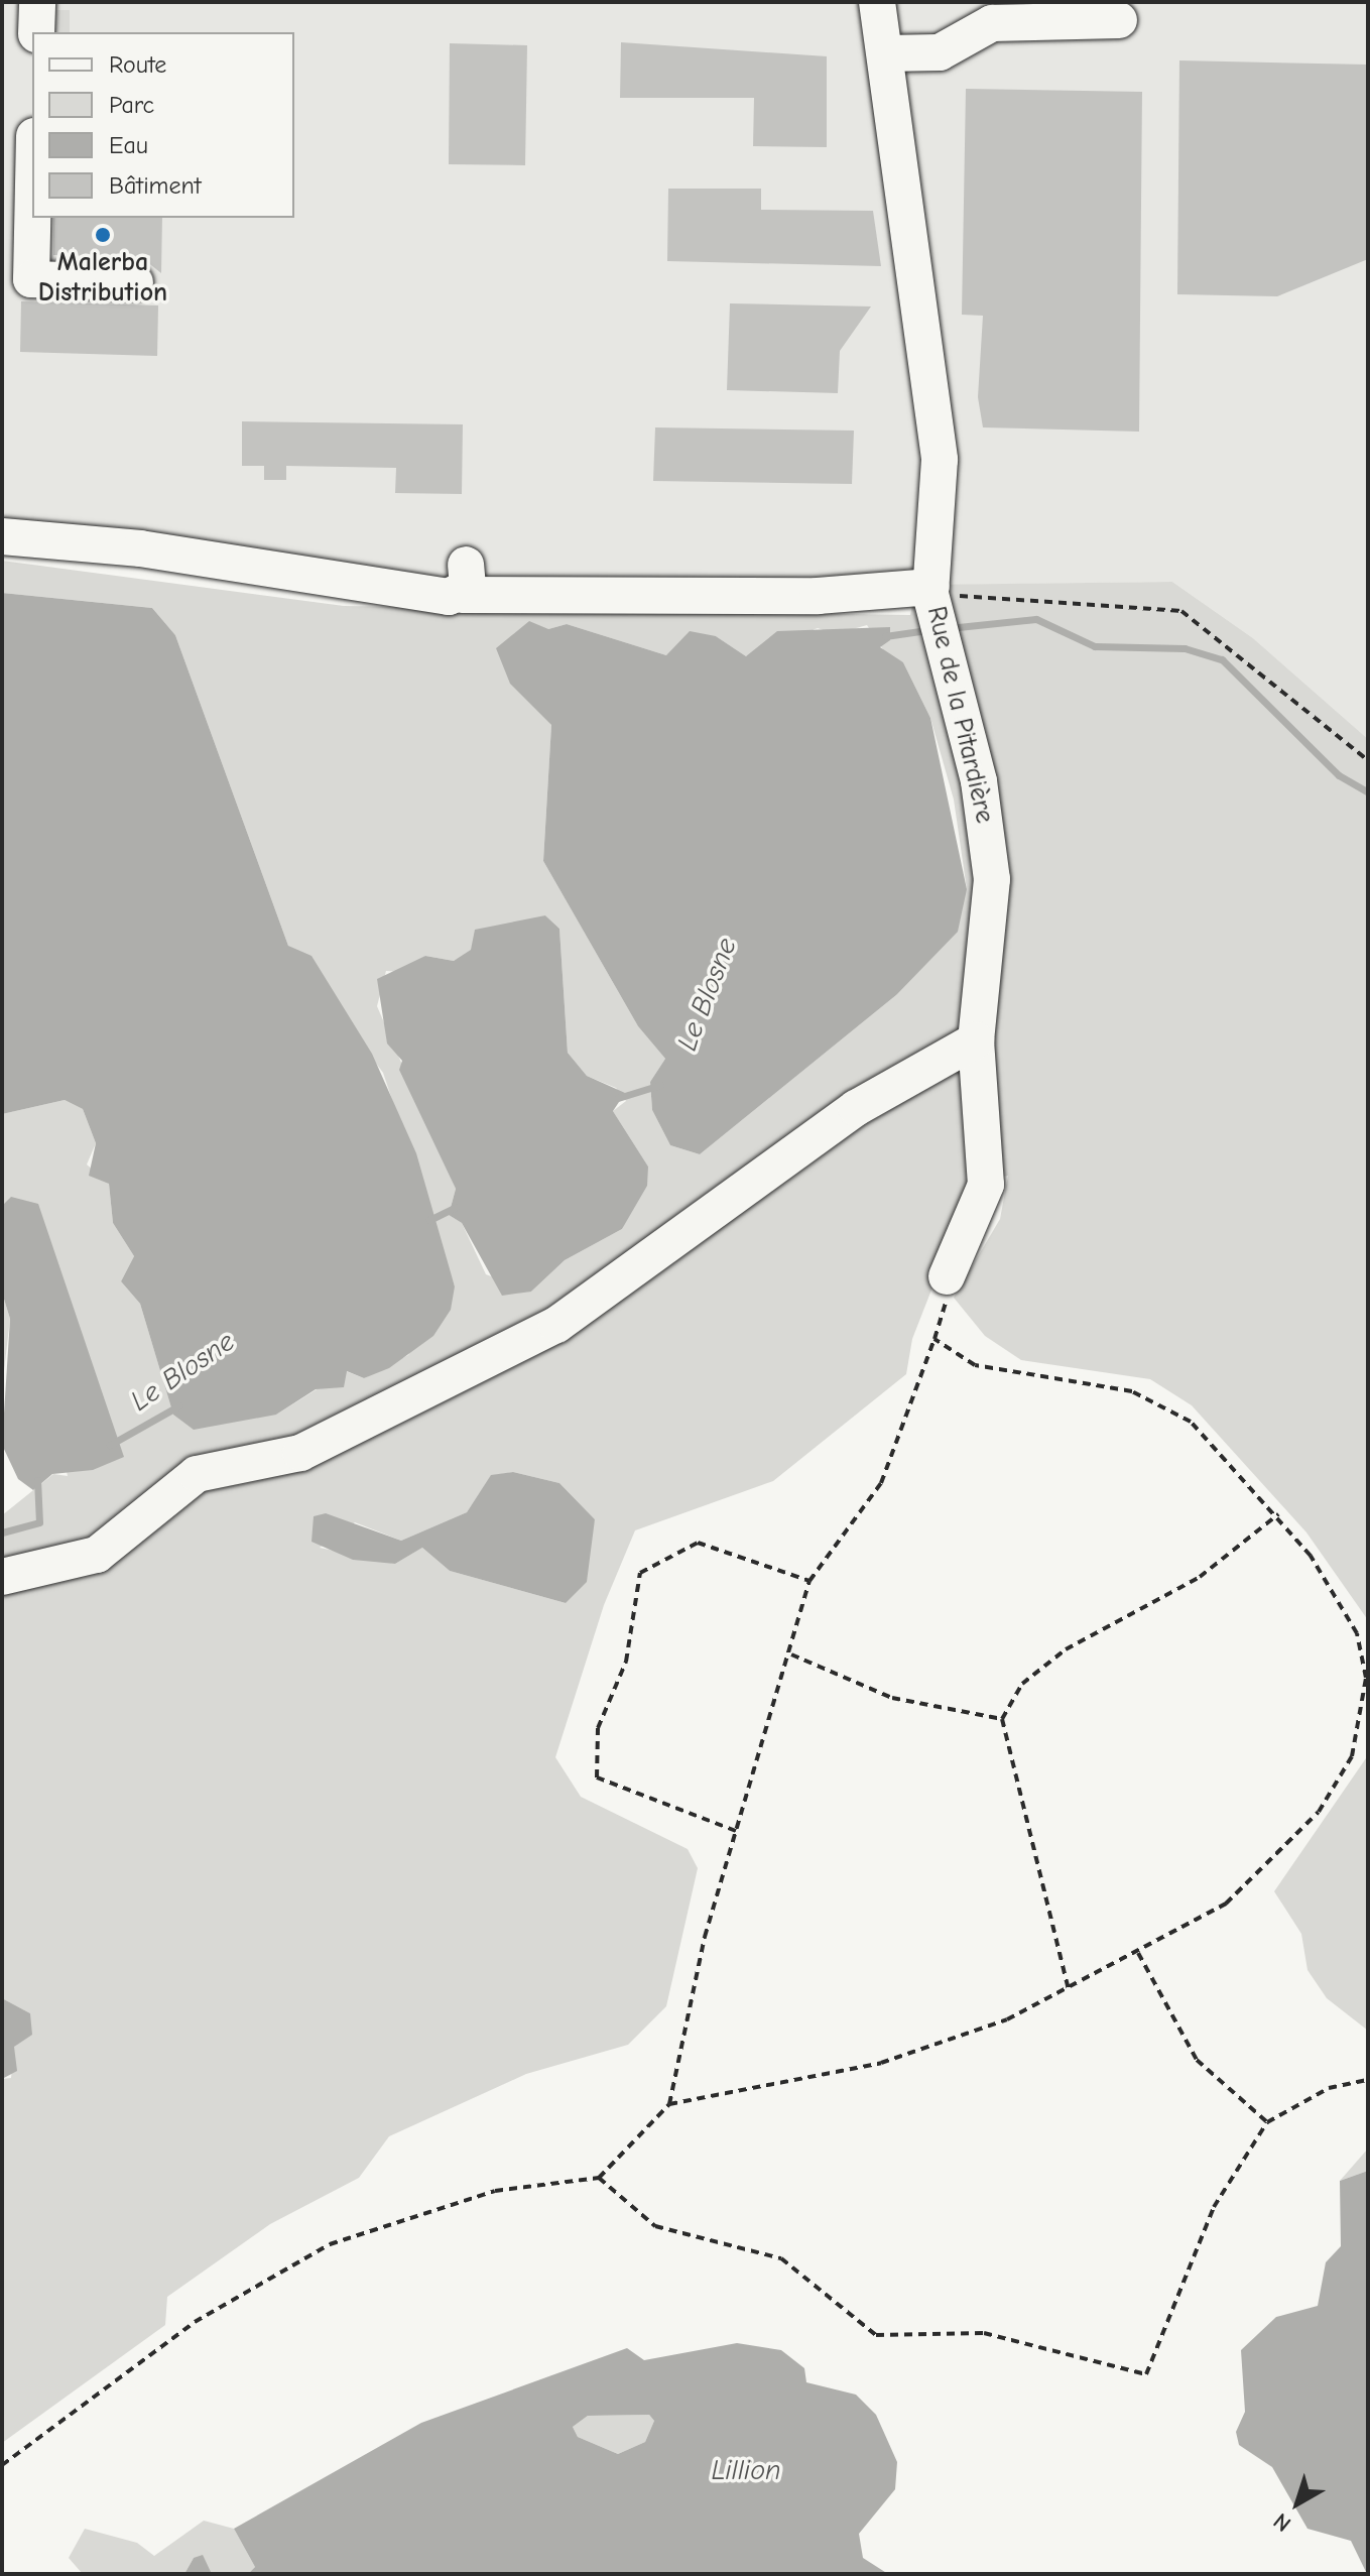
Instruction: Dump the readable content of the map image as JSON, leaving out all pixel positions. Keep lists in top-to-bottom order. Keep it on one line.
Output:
{"streets":{"street":["Rue de la Pitardière"]},"water":["Le Blosne","Lillion"],"places":["Malerba Distribution"],"legend":["Route","Parc","Eau","Bâtiment"],"north":"bottom left"}
